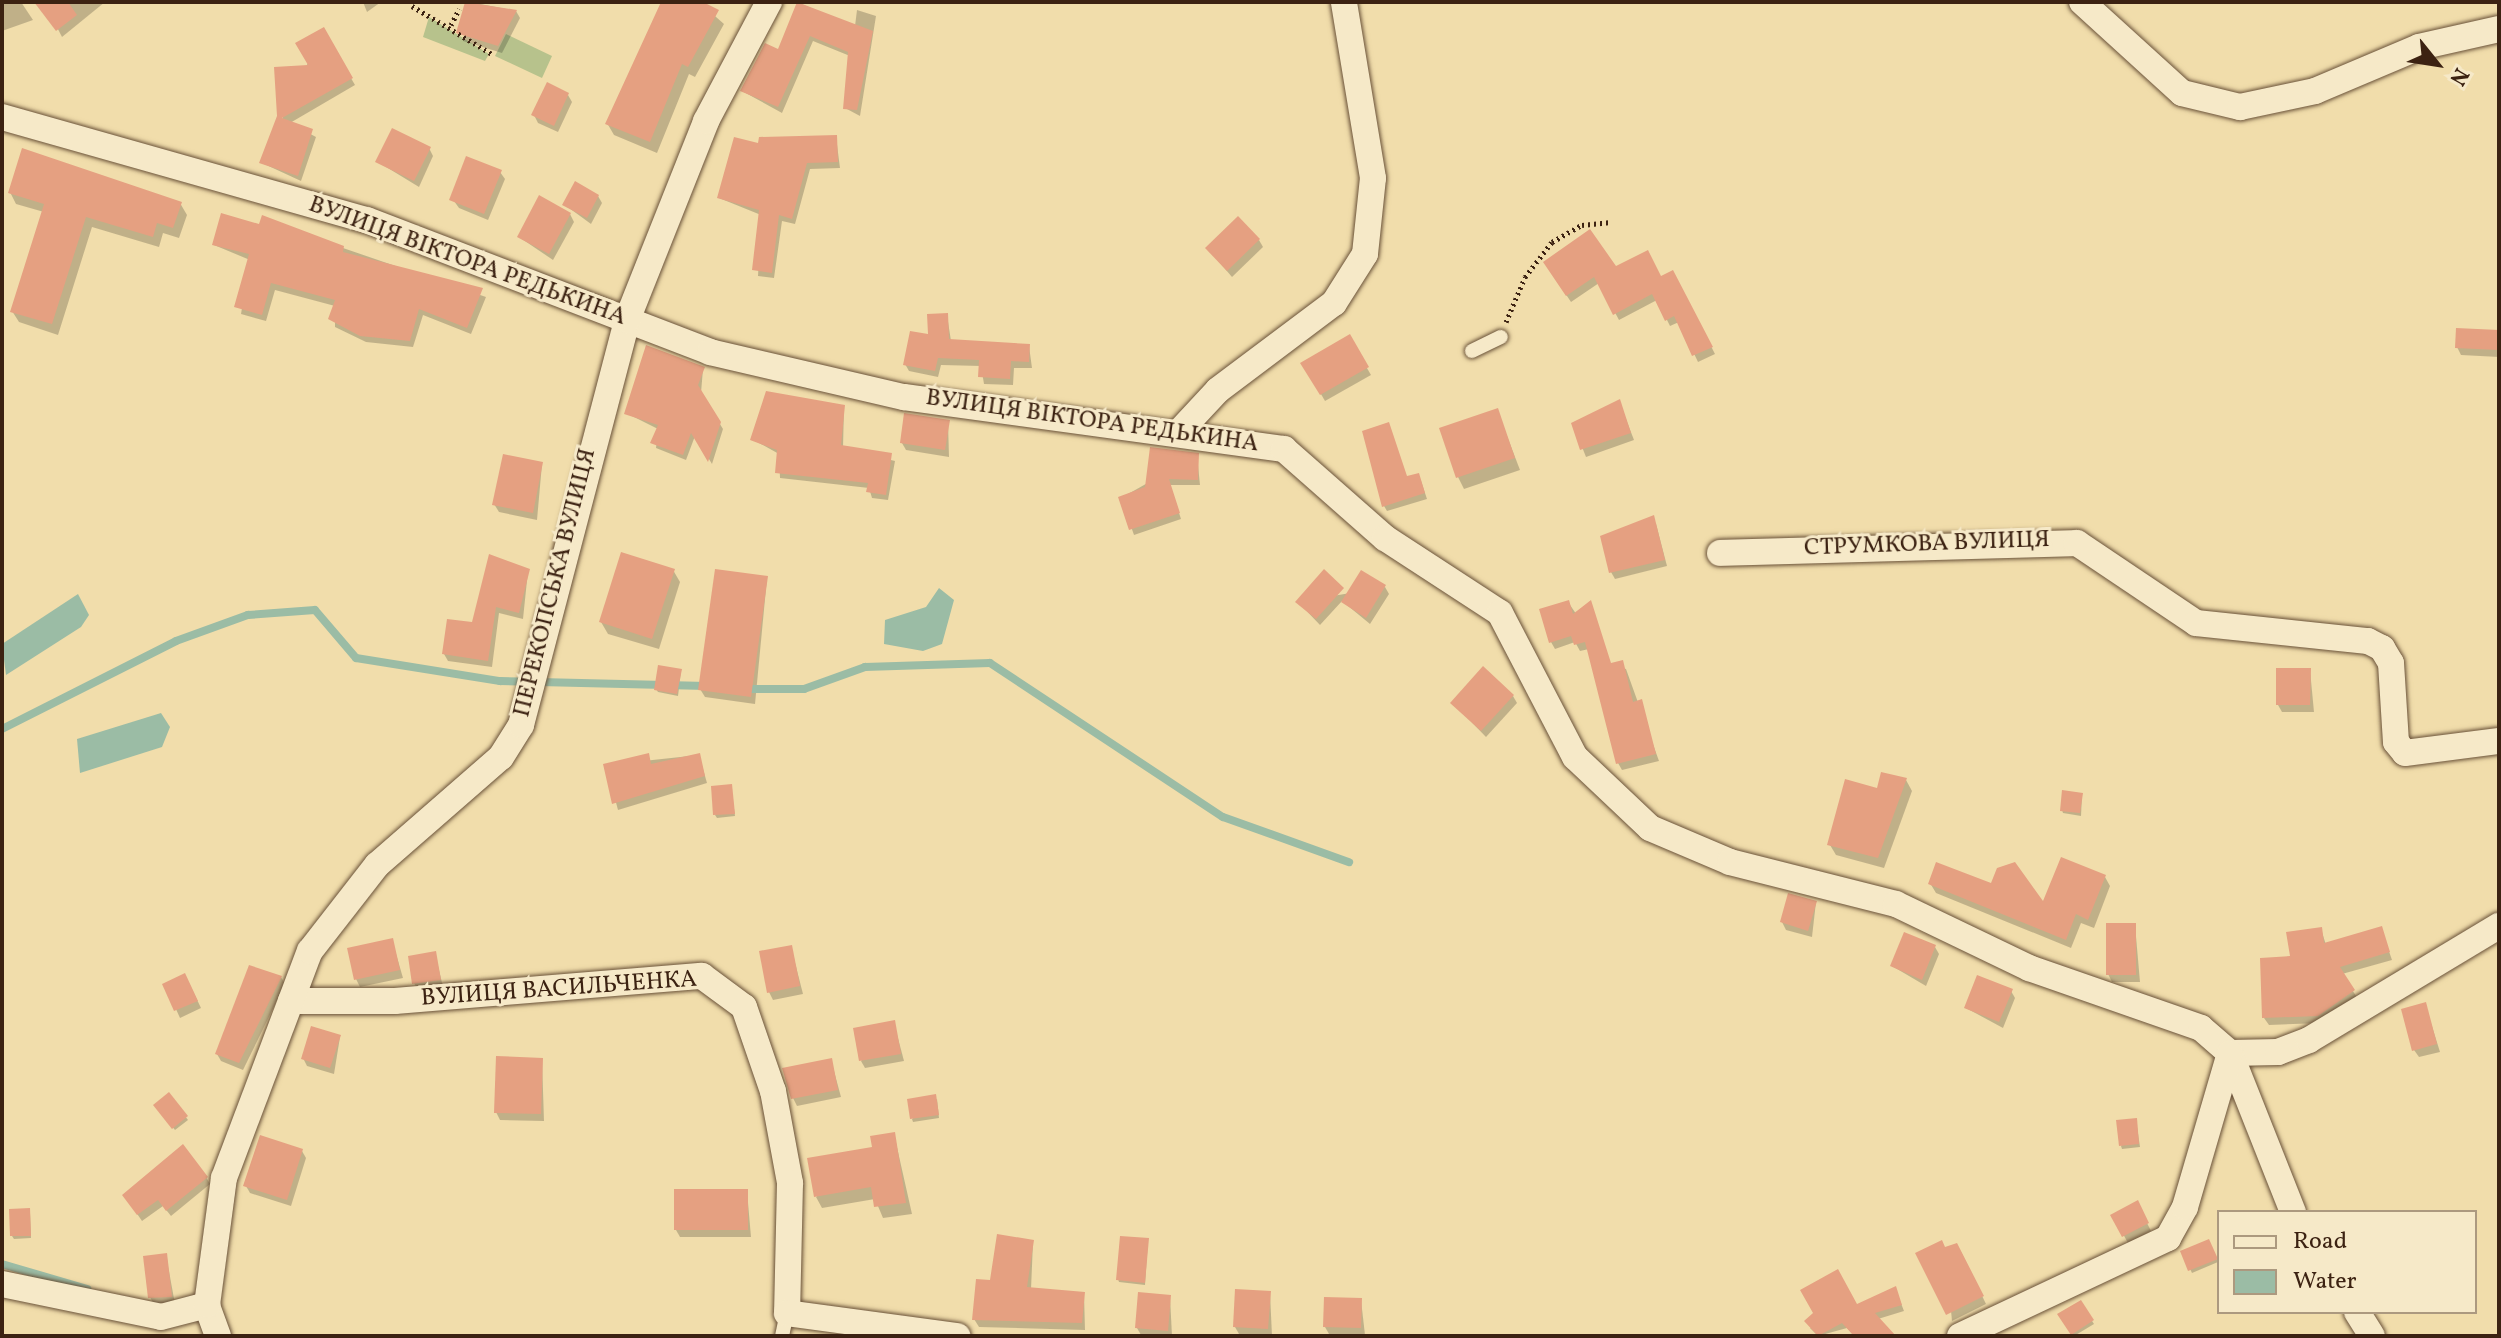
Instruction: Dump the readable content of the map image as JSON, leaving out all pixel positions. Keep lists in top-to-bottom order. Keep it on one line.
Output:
{"streets":{"street":["ВУЛИЦЯ ВІКТОРА РЕДЬКИНА","СТРУМКОВА ВУЛИЦЯ","ПЕРЕКОПСЬКА ВУЛИЦЯ","ВУЛИЦЯ ВАСИЛЬЧЕНКА"]},"crossings":[["ВУЛИЦЯ ВІКТОРА РЕДЬКИНА","ПЕРЕКОПСЬКА ВУЛИЦЯ"],["ПЕРЕКОПСЬКА ВУЛИЦЯ","ВУЛИЦЯ ВАСИЛЬЧЕНКА"]],"legend":["Road","Water"],"north":"bottom right"}
